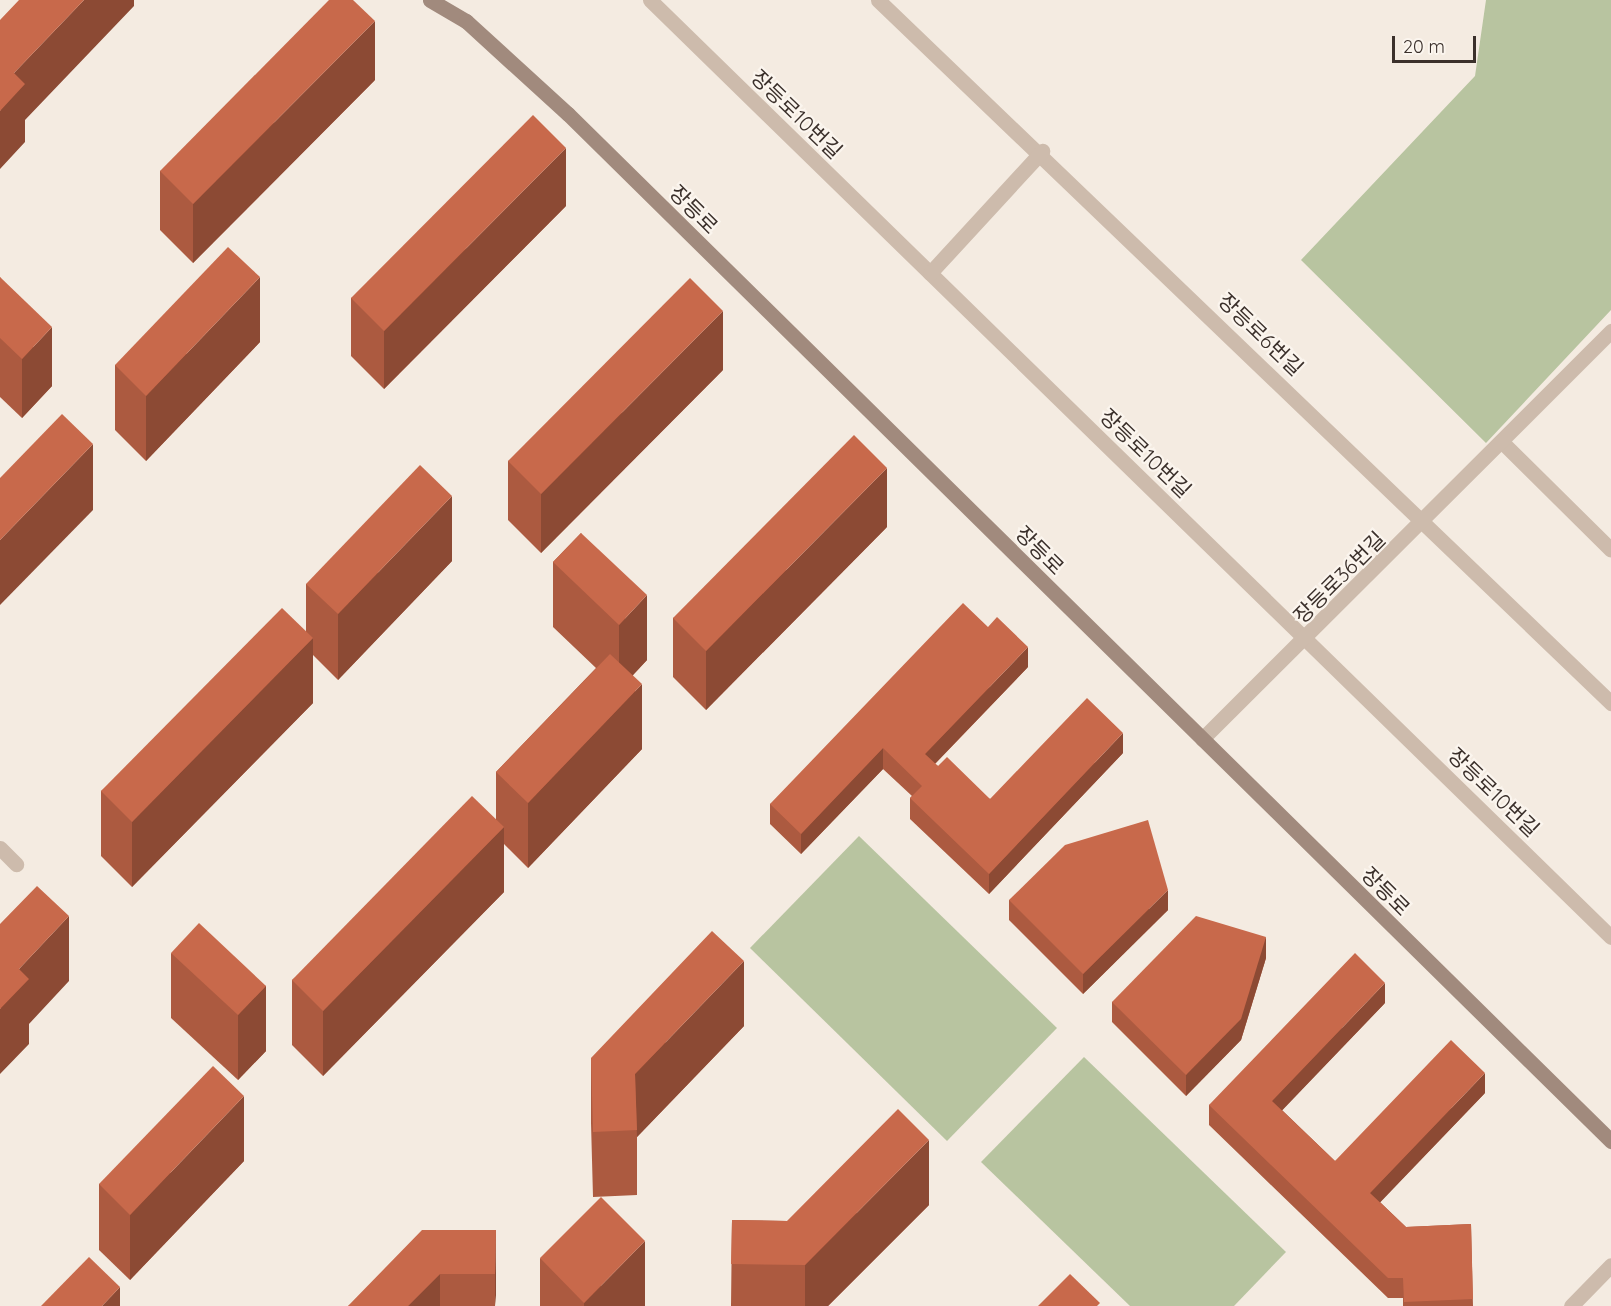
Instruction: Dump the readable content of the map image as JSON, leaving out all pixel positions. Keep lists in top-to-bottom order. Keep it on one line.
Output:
{"streets":{"main road":["장등로"],"street":["장등로10번길","장등로6번길","장등로36번길"]},"crossings":[["장등로10번길","장등로36번길"],["장등로","장등로36번길"],["장등로6번길","장등로36번길"]],"scale_bar":"20 m"}
